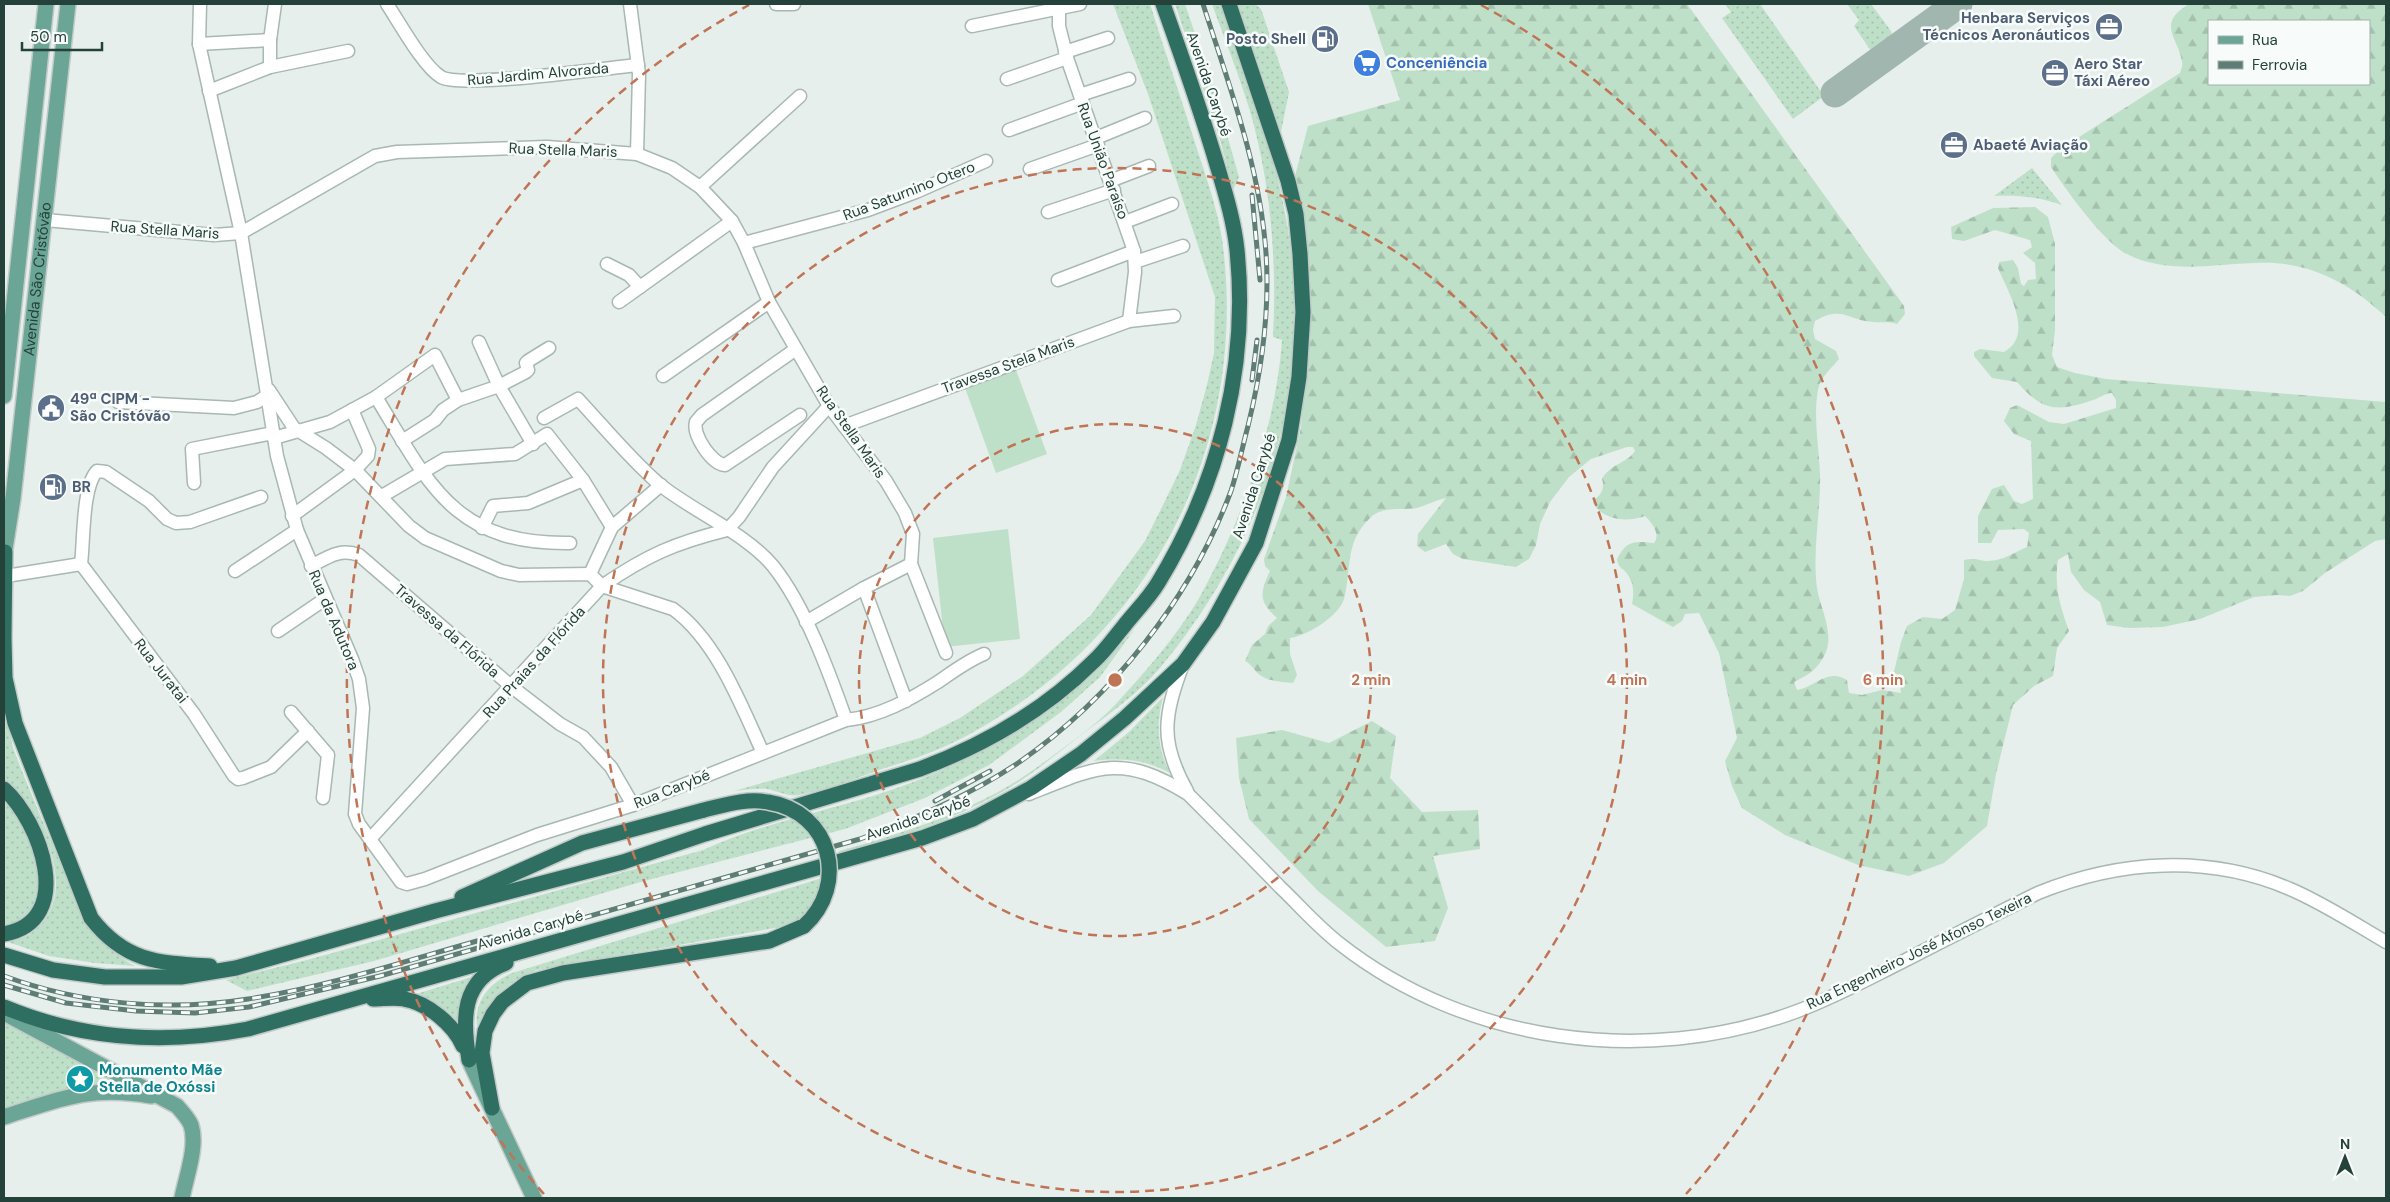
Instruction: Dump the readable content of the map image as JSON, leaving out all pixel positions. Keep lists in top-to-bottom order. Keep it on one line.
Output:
{"streets":{"highway":["Avenida Carybé"],"main road":["Avenida São Cristóvão"],"street":["Rua Jardim Alvorada","Rua Stella Maris","Rua União Paraíso","Rua Saturnino Otero","Travessa Stela Maris","Rua da Adutora","Travessa da Flórida","Rua Praias da Flórida","Rua Juratai","Rua Carybé","Rua Engenheiro José Afonso Texeira"]},"crossings":[["Avenida Carybé","Rua Engenheiro José Afonso Texeira"],["Rua Stella Maris","Rua Saturnino Otero"],["Rua Stella Maris","Avenida São Cristóvão"],["Rua Stella Maris","Travessa Stela Maris"],["Rua Stella Maris","Rua da Adutora"],["Rua União Paraíso","Travessa Stela Maris"],["Rua da Adutora","Travessa da Flórida"],["Rua da Adutora","Rua Praias da Flórida"],["Rua da Adutora","Rua Carybé"],["Travessa da Flórida","Rua Praias da Flórida"],["Travessa da Flórida","Rua Carybé"],["Rua Praias da Flórida","Rua Carybé"]],"places":{"office":["Henbara Serviços Técnicos Aeronáuticos","Aero Star Táxi Aéreo","Abaeté Aviação"],"fuel station":["Posto Shell","BR"],"supermarket":["Conceniência"],"public building":["49ª CIPM - São Cristóvão"],"place":["Monumento Mãe Stella de Oxóssi"]},"legend":["Rua","Ferrovia"],"scale_bar":"50 m","north":"top","rings":["2 min","4 min","6 min"]}
